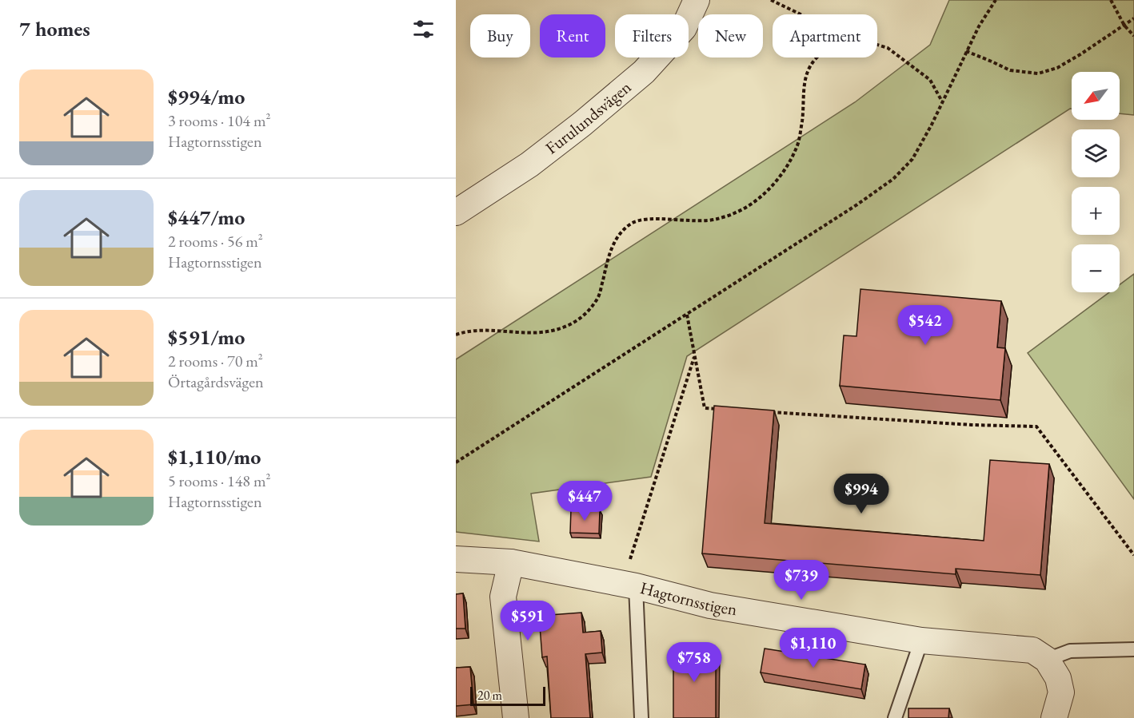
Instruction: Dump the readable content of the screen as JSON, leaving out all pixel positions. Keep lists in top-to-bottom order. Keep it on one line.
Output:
{"streets":{"street":["Furulundsvägen","Hagtornsstigen"]},"scale_bar":"20 m","north":"bottom left","page":{"heading":"7 homes","chip":["Buy","Rent","Filters","New","Apartment"],"list":[{"name":"$994/mo","note":"3 rooms · 104 m² · Hagtornsstigen"},{"name":"$447/mo","note":"2 rooms · 56 m² · Hagtornsstigen"},{"name":"$591/mo","note":"2 rooms · 70 m² · Örtagårdsvägen"},{"name":"$1,110/mo","note":"5 rooms · 148 m² · Hagtornsstigen"}],"map_buttons":["+","−"],"price":["$542","$994","$447","$739","$591","$1,110","$758"],"scale":"20 m"}}
